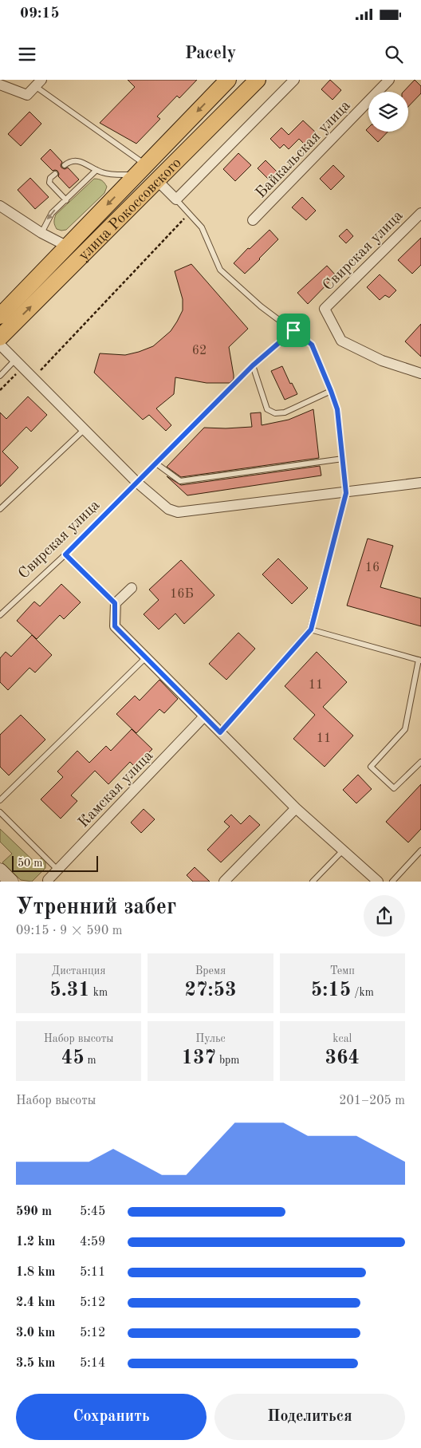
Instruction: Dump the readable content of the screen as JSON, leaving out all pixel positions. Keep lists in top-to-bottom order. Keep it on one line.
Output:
{"streets":{"highway":["улица Рокоссовского"],"street":["Байкальская улица","Свирская улица","Камская улица"]},"house_numbers":["62","16","16Б","11","11"],"scale_bar":"50 m","page":{"status":"09:15","header":"Pacely","scale":"50 m","heading":["Утренний забег","09:15 · 9 × 590 m"],"stats":[["Дистанция","5.31 km"],["Время","27:53"],["Темп","5:15 /km"],["Набор высоты","45 m"],["Пульс","137 bpm"],["kcal","364"]],"chart":["Набор высоты","201–205 m"],"list":[{"name":"590 m","note":"5:45"},{"name":"1.2 km","note":"4:59"},{"name":"1.8 km","note":"5:11"},{"name":"2.4 km","note":"5:12"},{"name":"3.0 km","note":"5:12"},{"name":"3.5 km","note":"5:14"}],"buttons":["Сохранить","Поделиться"]}}
